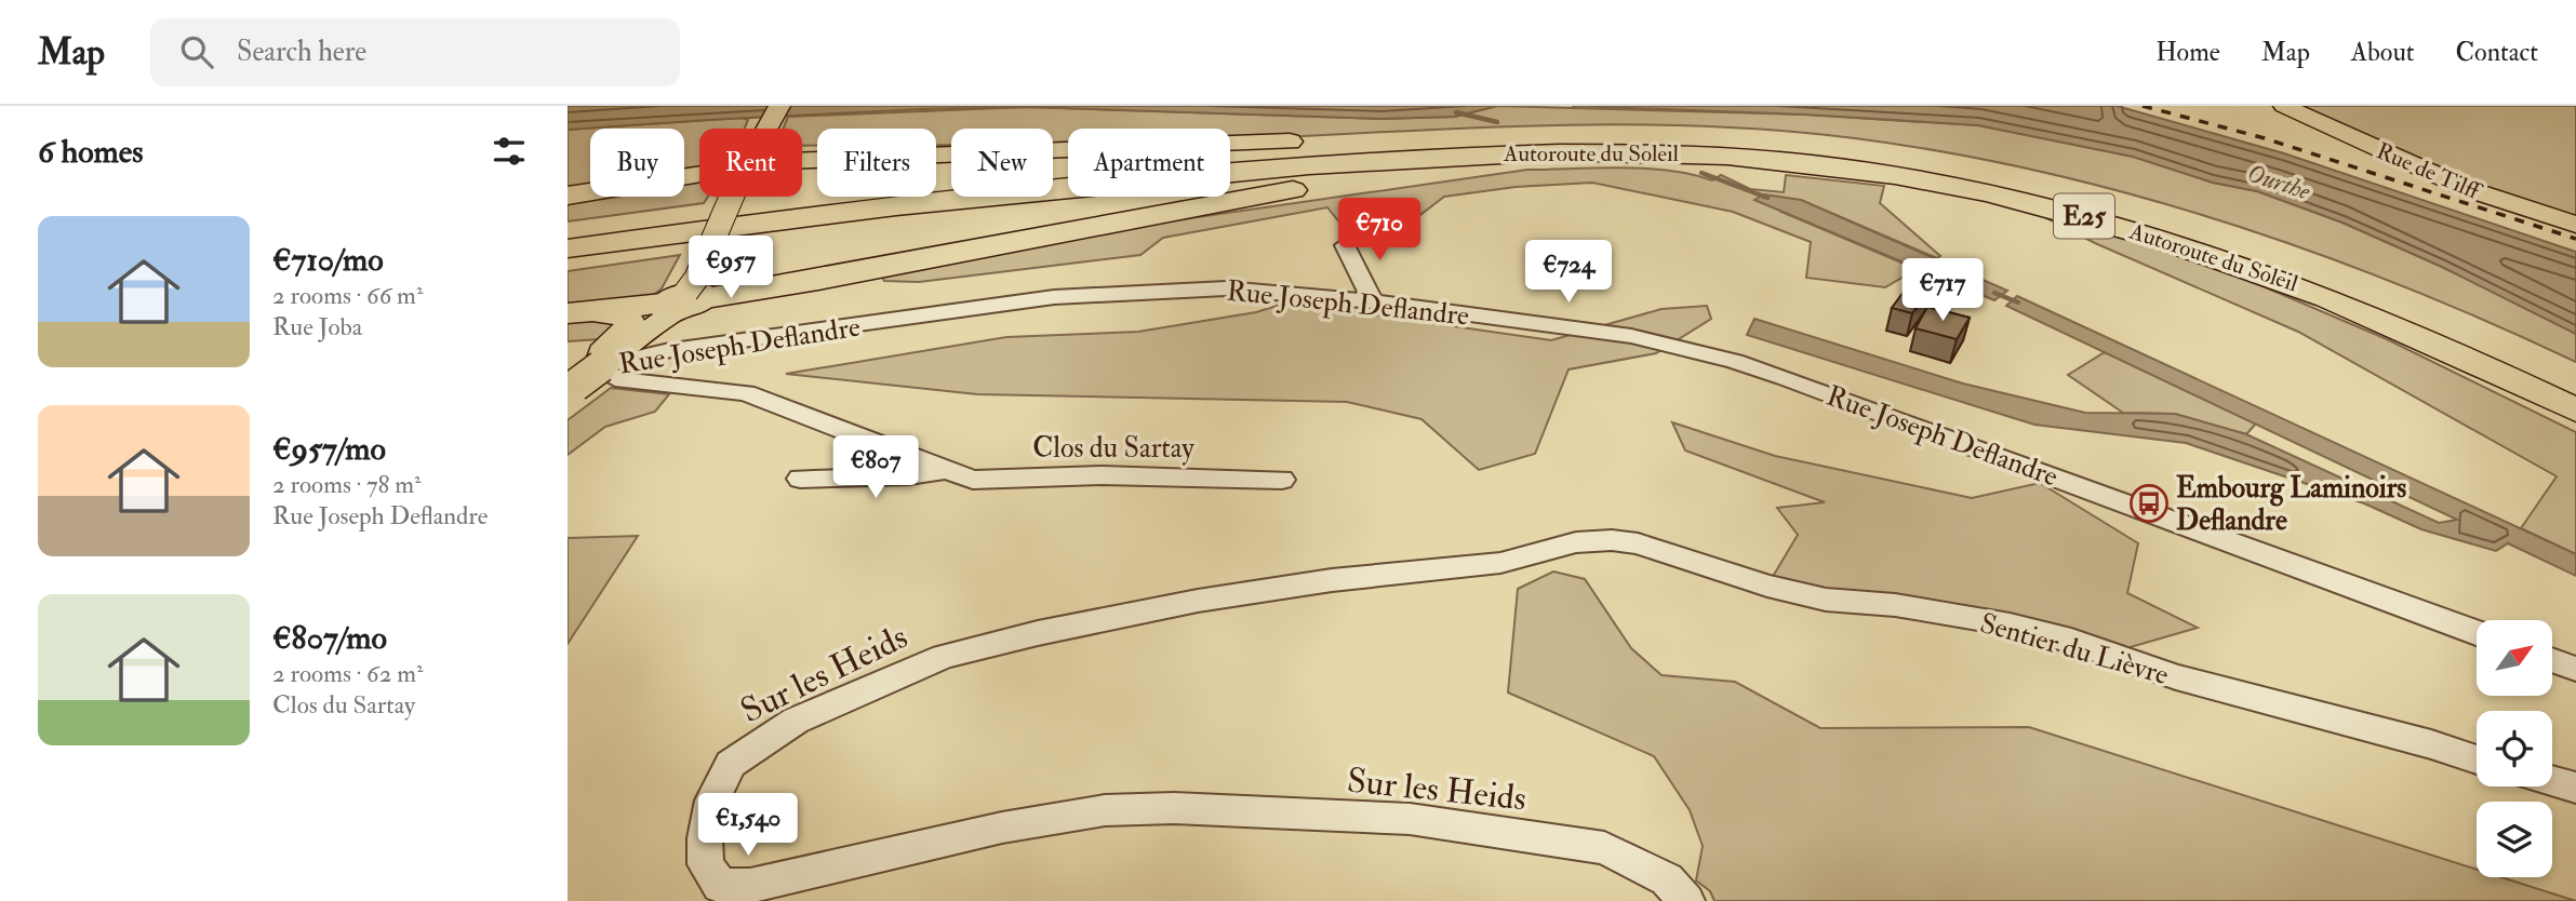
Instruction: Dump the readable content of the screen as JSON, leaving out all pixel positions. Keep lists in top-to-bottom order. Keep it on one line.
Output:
{"streets":{"highway":["Autoroute du Soleil","E25"],"main road":["Rue de Tilff"],"street":["Rue Joseph Deflandre","Clos du Sartay","Sentier du Lièvre","Sur les Heids"]},"crossings":[["Rue Joseph Deflandre","Clos du Sartay"],["Sentier du Lièvre","Sur les Heids"]],"water":["Ourthe"],"places":{"bus stop":["Embourg Laminoirs Deflandre"]},"north":"top right","page":{"header":"Map","search":"Search here","nav":["Home","Map","About","Contact"],"heading":"6 homes","chip":["Buy","Rent","Filters","New","Apartment"],"list":[{"name":"€710/mo","note":"2 rooms · 66 m² · Rue Joba"},{"name":"€957/mo","note":"2 rooms · 78 m² · Rue Joseph Deflandre"},{"name":"€807/mo","note":"2 rooms · 62 m² · Clos du Sartay"}],"price":["€710","€957","€724","€717","€807","€1,540"]}}
